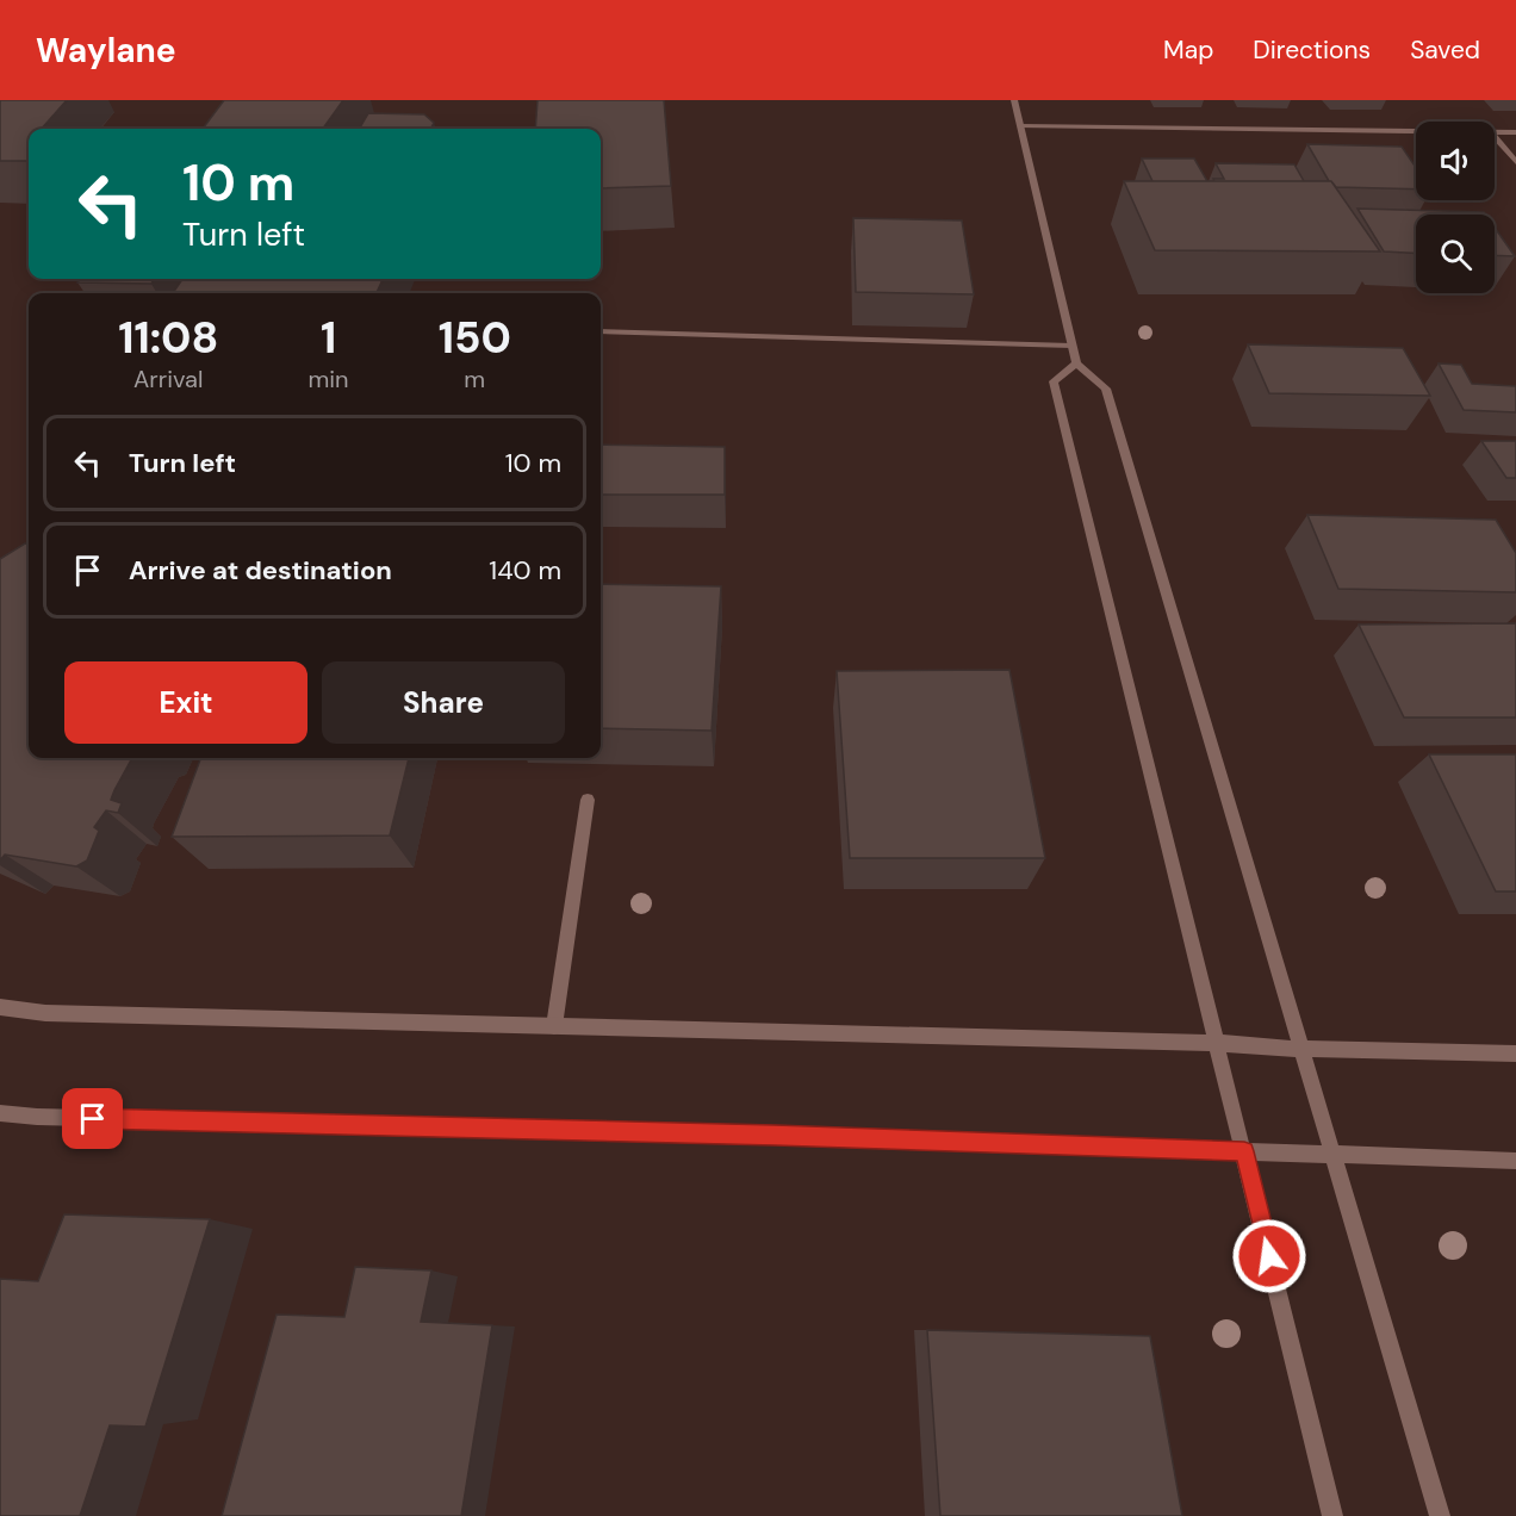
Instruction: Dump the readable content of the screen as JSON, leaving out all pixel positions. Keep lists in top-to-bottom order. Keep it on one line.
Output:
{"page":{"header":"Waylane","nav":["Map","Directions","Saved"],"turn":["10 m","Turn left"],"eta":["11:08","Arrival","1","min","150","m"],"list":[{"name":"Turn left","value":"10 m"},{"name":"Arrive at destination","value":"140 m"}],"buttons":["Exit","Share"]}}
